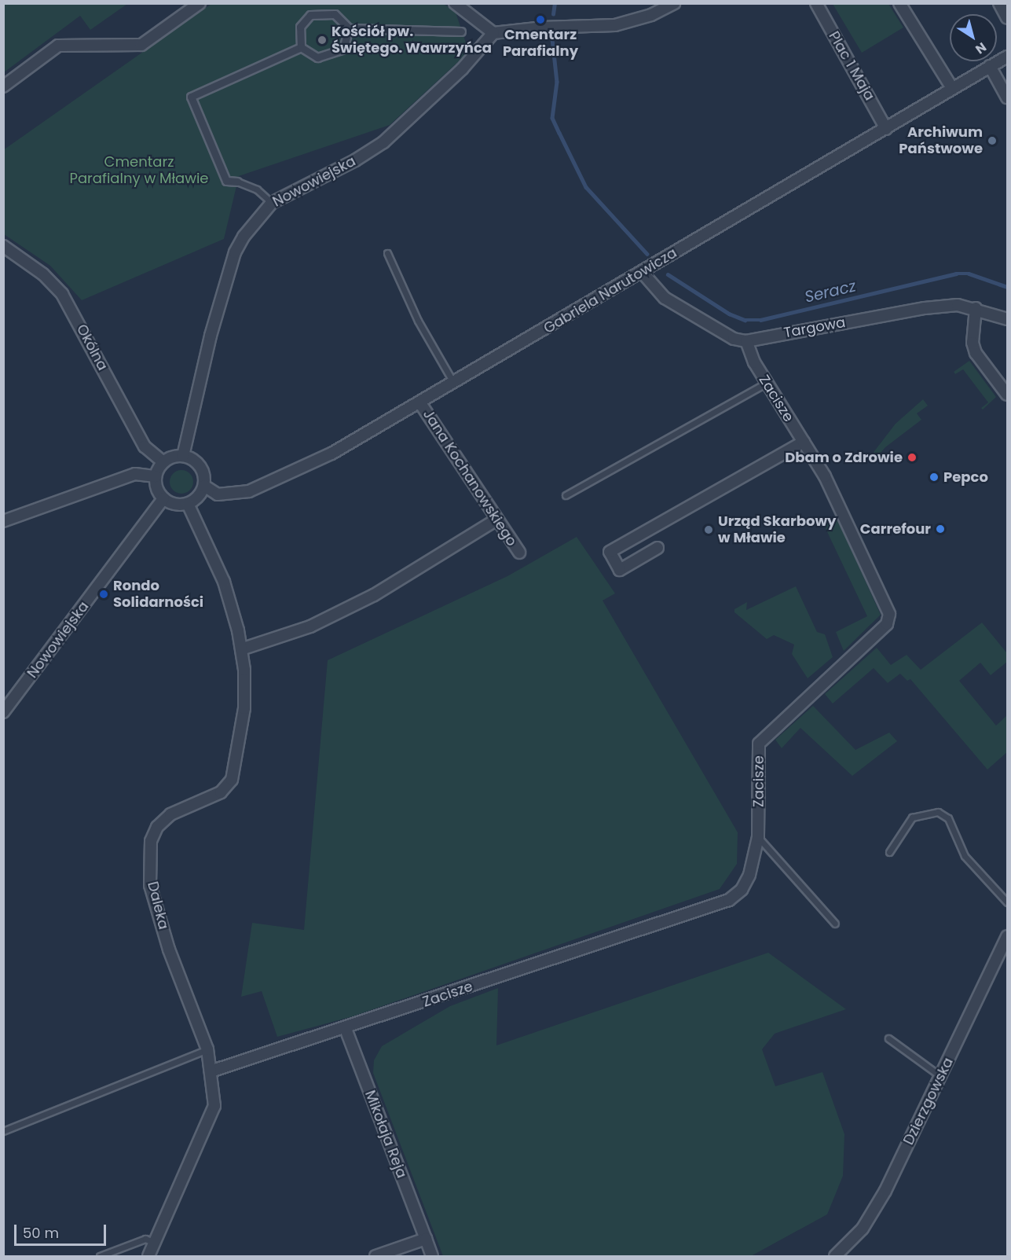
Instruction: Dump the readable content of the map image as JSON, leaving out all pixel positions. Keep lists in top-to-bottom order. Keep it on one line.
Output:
{"streets":{"street":["Plac 1 Maja","Nowowiejska","Gabriela Narutowicza","Targowa","Okólna","Zacisze","Jana Kochanowskiego","Daleka","Dzierzgowska","Mikołaja Reja"]},"crossings":[["Plac 1 Maja","Gabriela Narutowicza"],["Nowowiejska","Gabriela Narutowicza"],["Nowowiejska","Okólna"],["Nowowiejska","Daleka"],["Gabriela Narutowicza","Okólna"],["Gabriela Narutowicza","Jana Kochanowskiego"],["Gabriela Narutowicza","Daleka"],["Targowa","Zacisze"],["Okólna","Daleka"],["Zacisze","Daleka"],["Zacisze","Mikołaja Reja"]],"water":["Seracz"],"parks":["Cmentarz Parafialny w Mławie"],"places":["Cmentarz Parafialny","Kościół pw. Świętego. Wawrzyńca","Archiwum Państwowe","Dbam o Zdrowie","Pepco","Carrefour","Urząd Skarbowy w Mławie","Rondo Solidarności"],"scale_bar":"50 m","north":"bottom right"}
